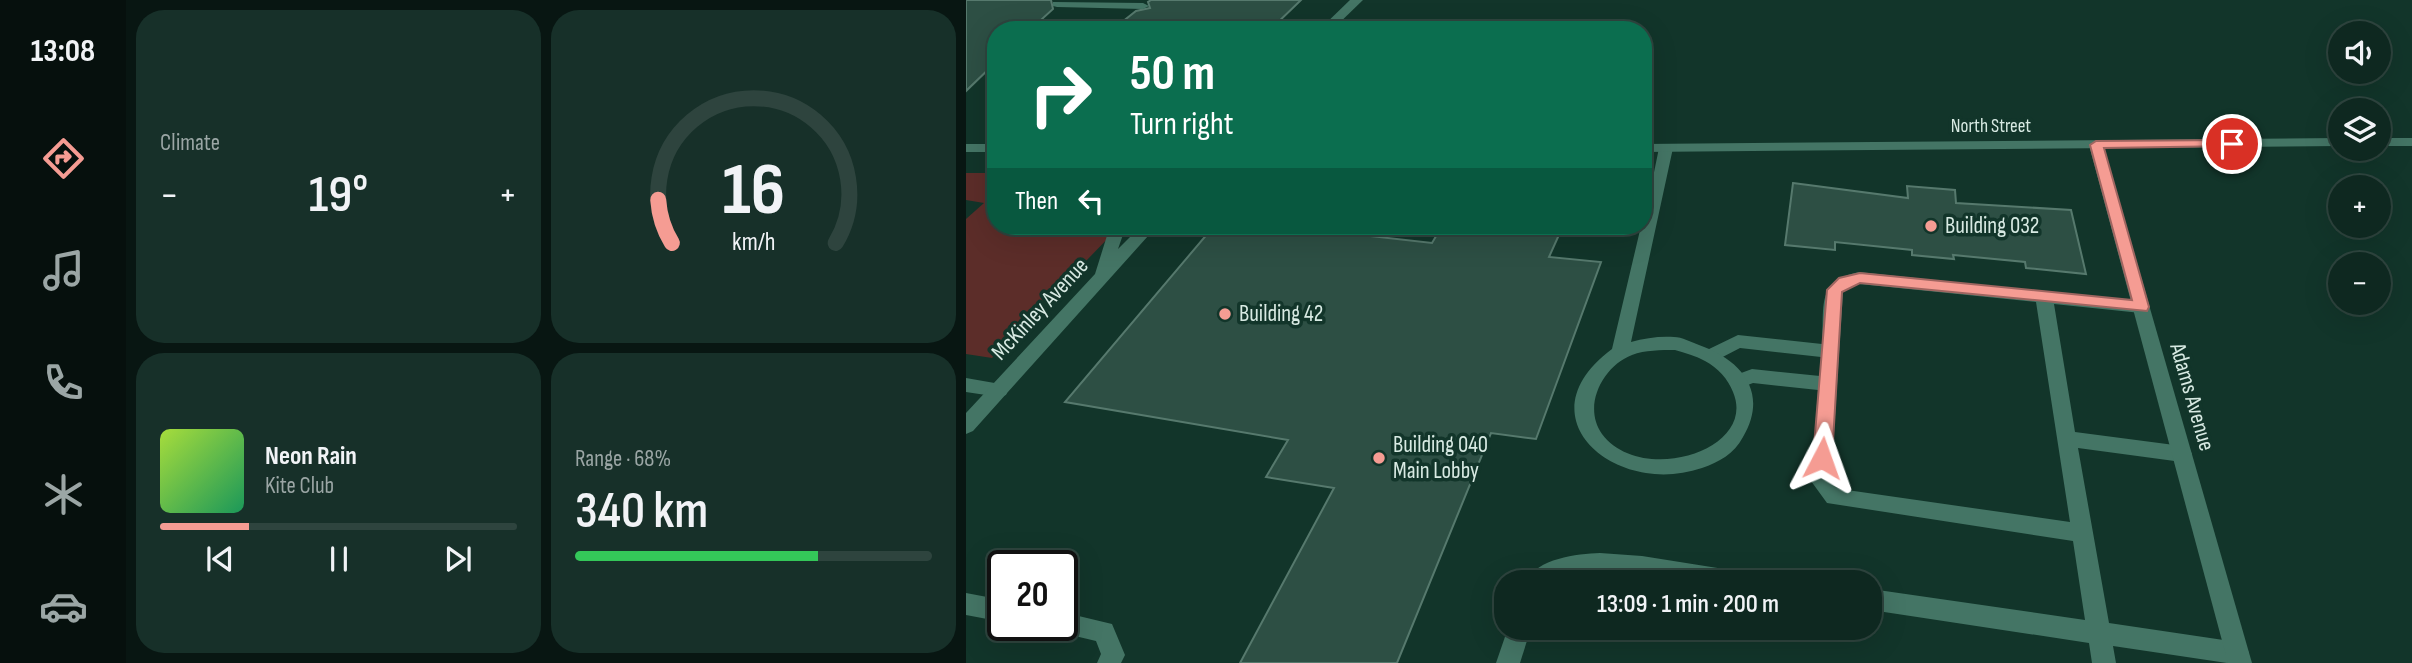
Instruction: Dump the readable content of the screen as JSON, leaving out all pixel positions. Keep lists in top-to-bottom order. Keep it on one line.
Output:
{"streets":{"street":["North Street","McKinley Avenue","Adams Avenue"]},"crossings":[["North Street","Adams Avenue"]],"places":["Building 032","Building 42","Building 040 Main Lobby"],"page":{"tabs":"13:08","tile":["Climate",["Range · 68%","340 km"]],"map_buttons":["+","−"],"turn":["50 m","Turn right"],"heat":["−","19°","+"],"then":"Then","song":["Neon Rain","Kite Club"],"limit":"20","trip":"13:09 · 1 min · 200 m","gauge":["16","km/h"]}}
